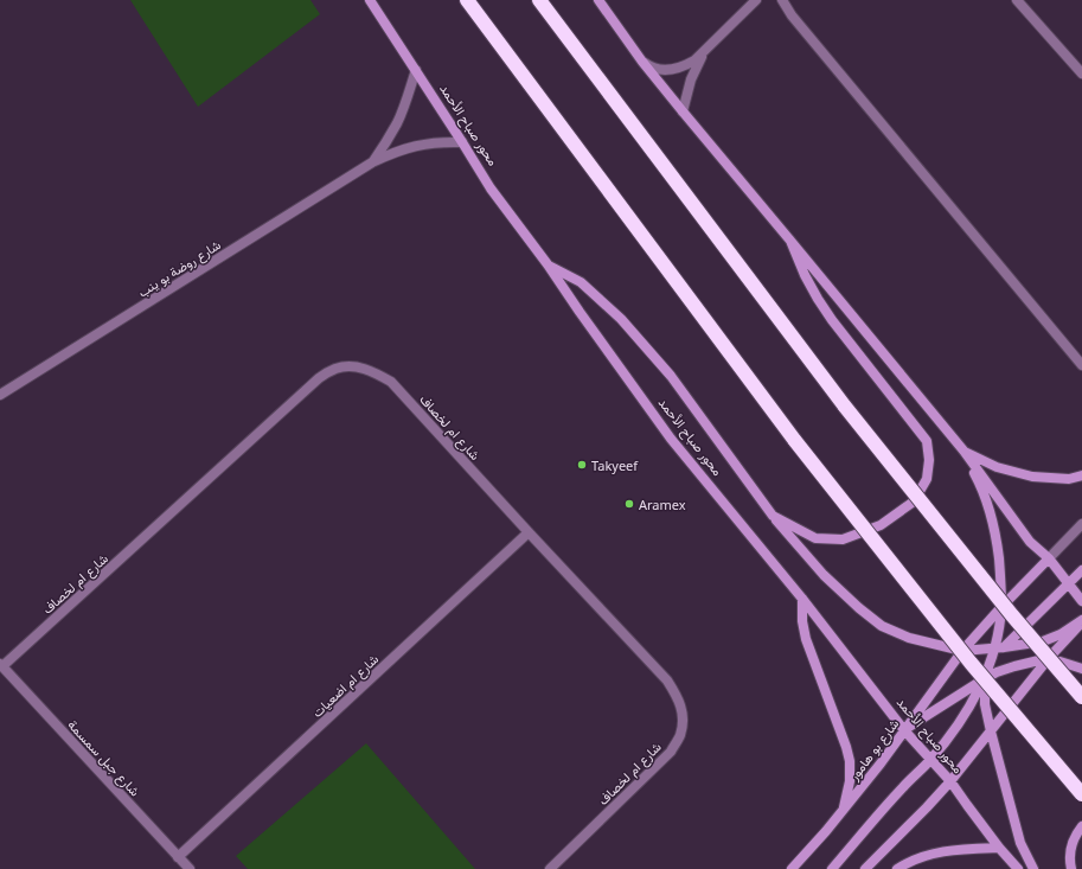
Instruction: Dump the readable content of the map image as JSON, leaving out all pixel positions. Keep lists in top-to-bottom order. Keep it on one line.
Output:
{"streets":{"street":["محور صباح الأحمد","شارع روضة بو ينب","شارع ام لخصاف","شارع ام اضعيات","شارع بو هامور","شارع جبل سمسمة"]},"crossings":[["محور صباح الأحمد","شارع روضة بو ينب"],["محور صباح الأحمد","شارع بو هامور"],["شارع ام لخصاف","شارع ام اضعيات"],["شارع ام لخصاف","شارع جبل سمسمة"],["شارع ام اضعيات","شارع جبل سمسمة"]],"places":["Takyeef","Aramex"]}
